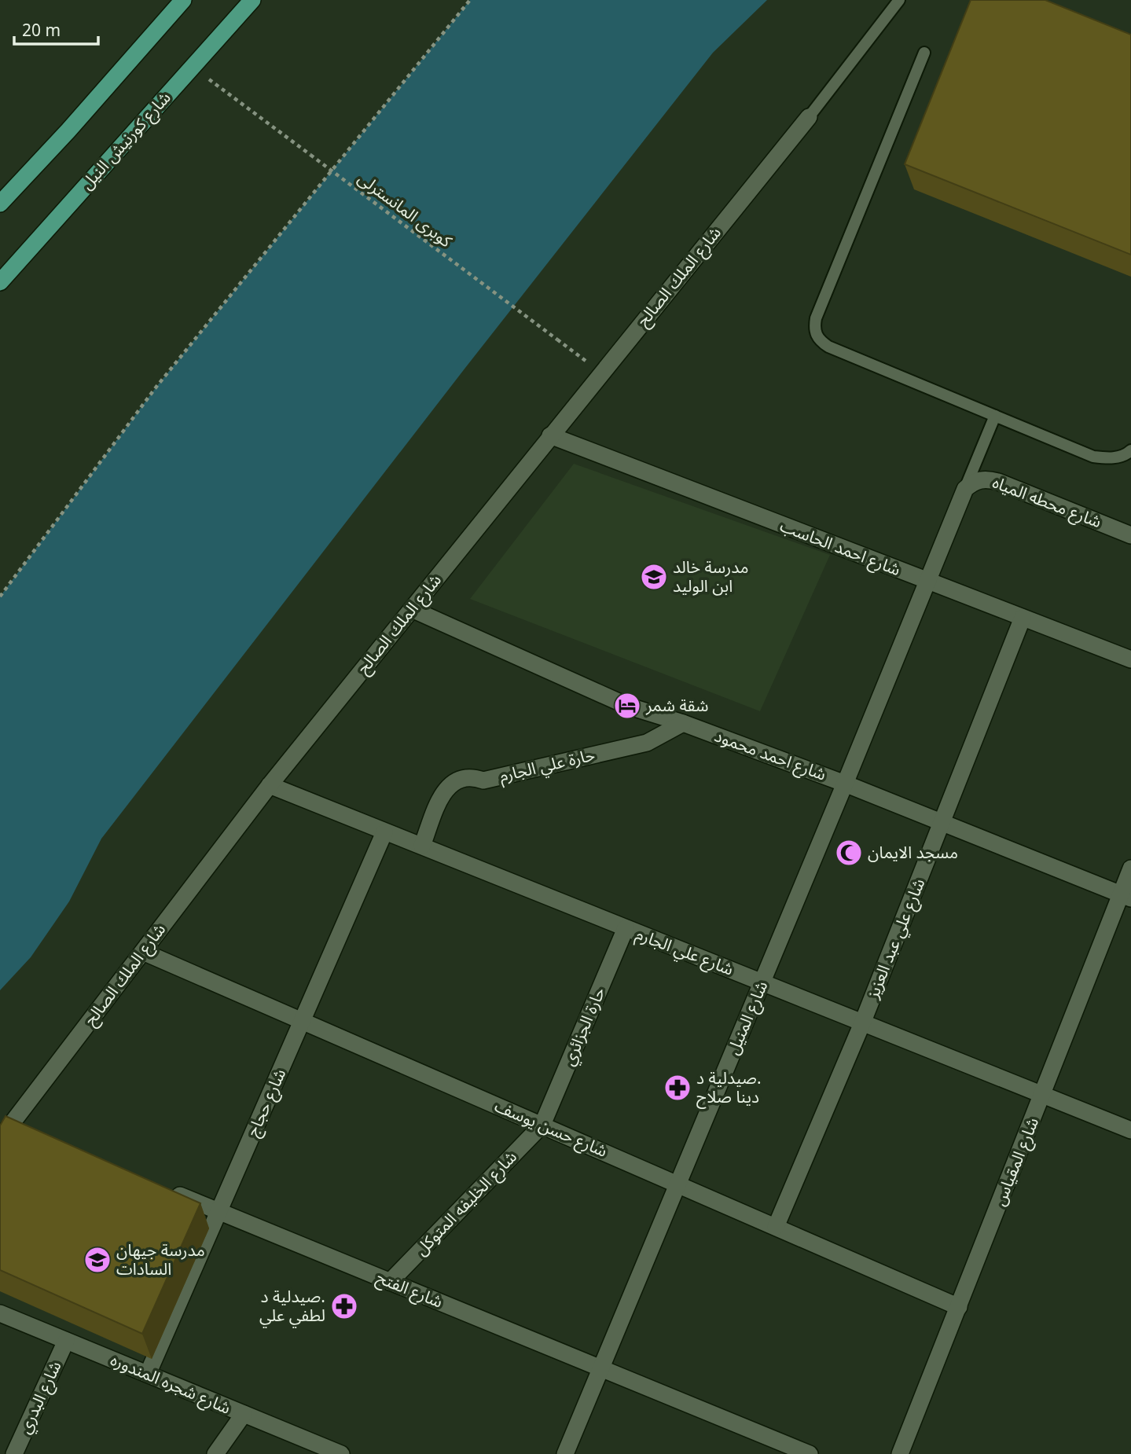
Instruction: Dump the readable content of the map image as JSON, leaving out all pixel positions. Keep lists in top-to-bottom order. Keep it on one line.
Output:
{"streets":{"highway":["شارع كورنيش النيل"],"street":["شارع الملك الصالح","شارع محطه المياه","شارع احمد الحاسب","شارع احمد محمود","حارة علي الجارم","شارع علي عبد العزيز","شارع علي الجارم","شارع المنيل","حارة الجزائري","شارع حجاج","شارع حسن يوسف","شارع المقياس","شارع الخليفه المتوكل","شارع الفتح","شارع شجره المندوره","شارع البدري"],"path":["كوبرى المانسترلى"]},"crossings":[["شارع كورنيش النيل","كوبرى المانسترلى"],["كوبرى المانسترلى","شارع الملك الصالح"],["شارع الملك الصالح","شارع احمد الحاسب"],["شارع الملك الصالح","شارع احمد محمود"],["شارع الملك الصالح","شارع علي الجارم"],["شارع الملك الصالح","شارع حسن يوسف"],["شارع احمد الحاسب","شارع علي عبد العزيز"],["شارع احمد الحاسب","شارع المنيل"],["شارع احمد محمود","حارة علي الجارم"],["شارع احمد محمود","شارع علي عبد العزيز"],["شارع احمد محمود","شارع المنيل"],["شارع احمد محمود","شارع المقياس"],["حارة علي الجارم","شارع علي الجارم"],["شارع علي عبد العزيز","شارع علي الجارم"],["شارع علي عبد العزيز","شارع حسن يوسف"],["شارع علي الجارم","شارع المنيل"],["شارع علي الجارم","حارة الجزائري"],["شارع علي الجارم","شارع حجاج"],["شارع علي الجارم","شارع المقياس"],["شارع المنيل","شارع حسن يوسف"],["شارع المنيل","شارع الفتح"],["حارة الجزائري","شارع حسن يوسف"],["حارة الجزائري","شارع الخليفه المتوكل"],["شارع حجاج","شارع حسن يوسف"],["شارع حجاج","شارع الفتح"],["شارع حجاج","شارع شجره المندوره"],["شارع حسن يوسف","شارع المقياس"],["شارع حسن يوسف","شارع الخليفه المتوكل"],["شارع الخليفه المتوكل","شارع الفتح"],["شارع شجره المندوره","شارع البدري"]],"places":{"school or university":["مدرسة خالد ابن الوليد","مدرسة جيهان السادات"],"hotel":["شقة شمر"],"mosque":["مسجد الايمان"],"pharmacy":["صيدلية د. دينا صلاح","صيدلية د. لطفي علي"]},"scale_bar":"20 m"}
